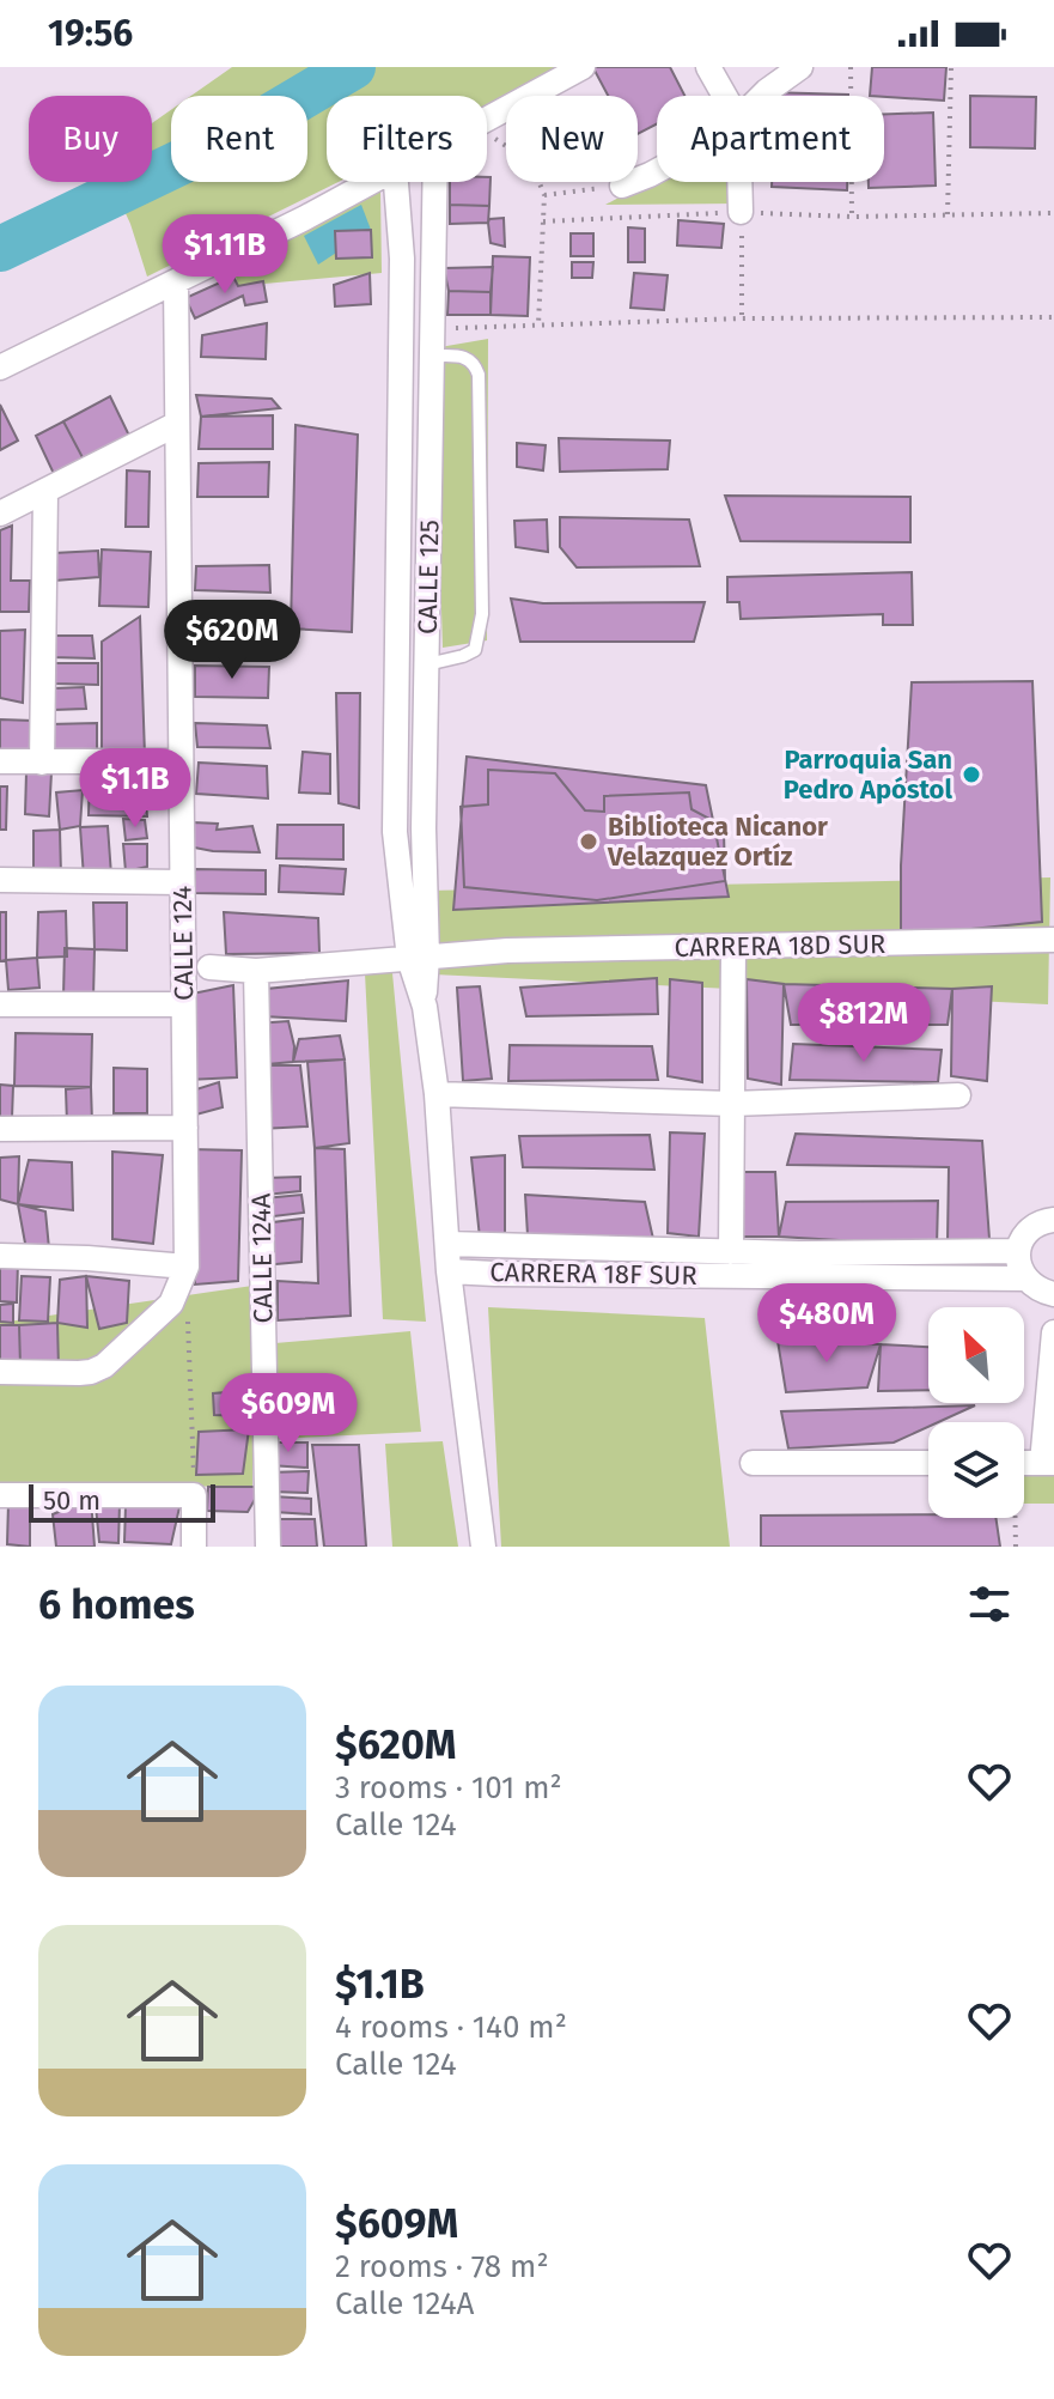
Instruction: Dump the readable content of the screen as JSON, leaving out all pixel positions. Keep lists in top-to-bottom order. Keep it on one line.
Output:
{"streets":{"street":["CALLE 125","CALLE 124","CARRERA 18D SUR","CALLE 124A","CARRERA 18F SUR"]},"crossings":[["CALLE 125","CARRERA 18D SUR"],["CALLE 125","CARRERA 18F SUR"],["CARRERA 18D SUR","CALLE 124A"]],"places":["Parroquia San Pedro Apóstol","Biblioteca Nicanor Velazquez Ortíz"],"scale_bar":"50 m","north":"top left","page":{"status":"19:56","chip":["Buy","Rent","Filters","New","Apartment"],"price":["$1.11B","$620M","$1.1B","$812M","$480M","$609M"],"scale":"50 m","heading":"6 homes","list":[{"name":"$620M","note":"3 rooms · 101 m² · Calle 124"},{"name":"$1.1B","note":"4 rooms · 140 m² · Calle 124"},{"name":"$609M","note":"2 rooms · 78 m² · Calle 124A"}]}}
